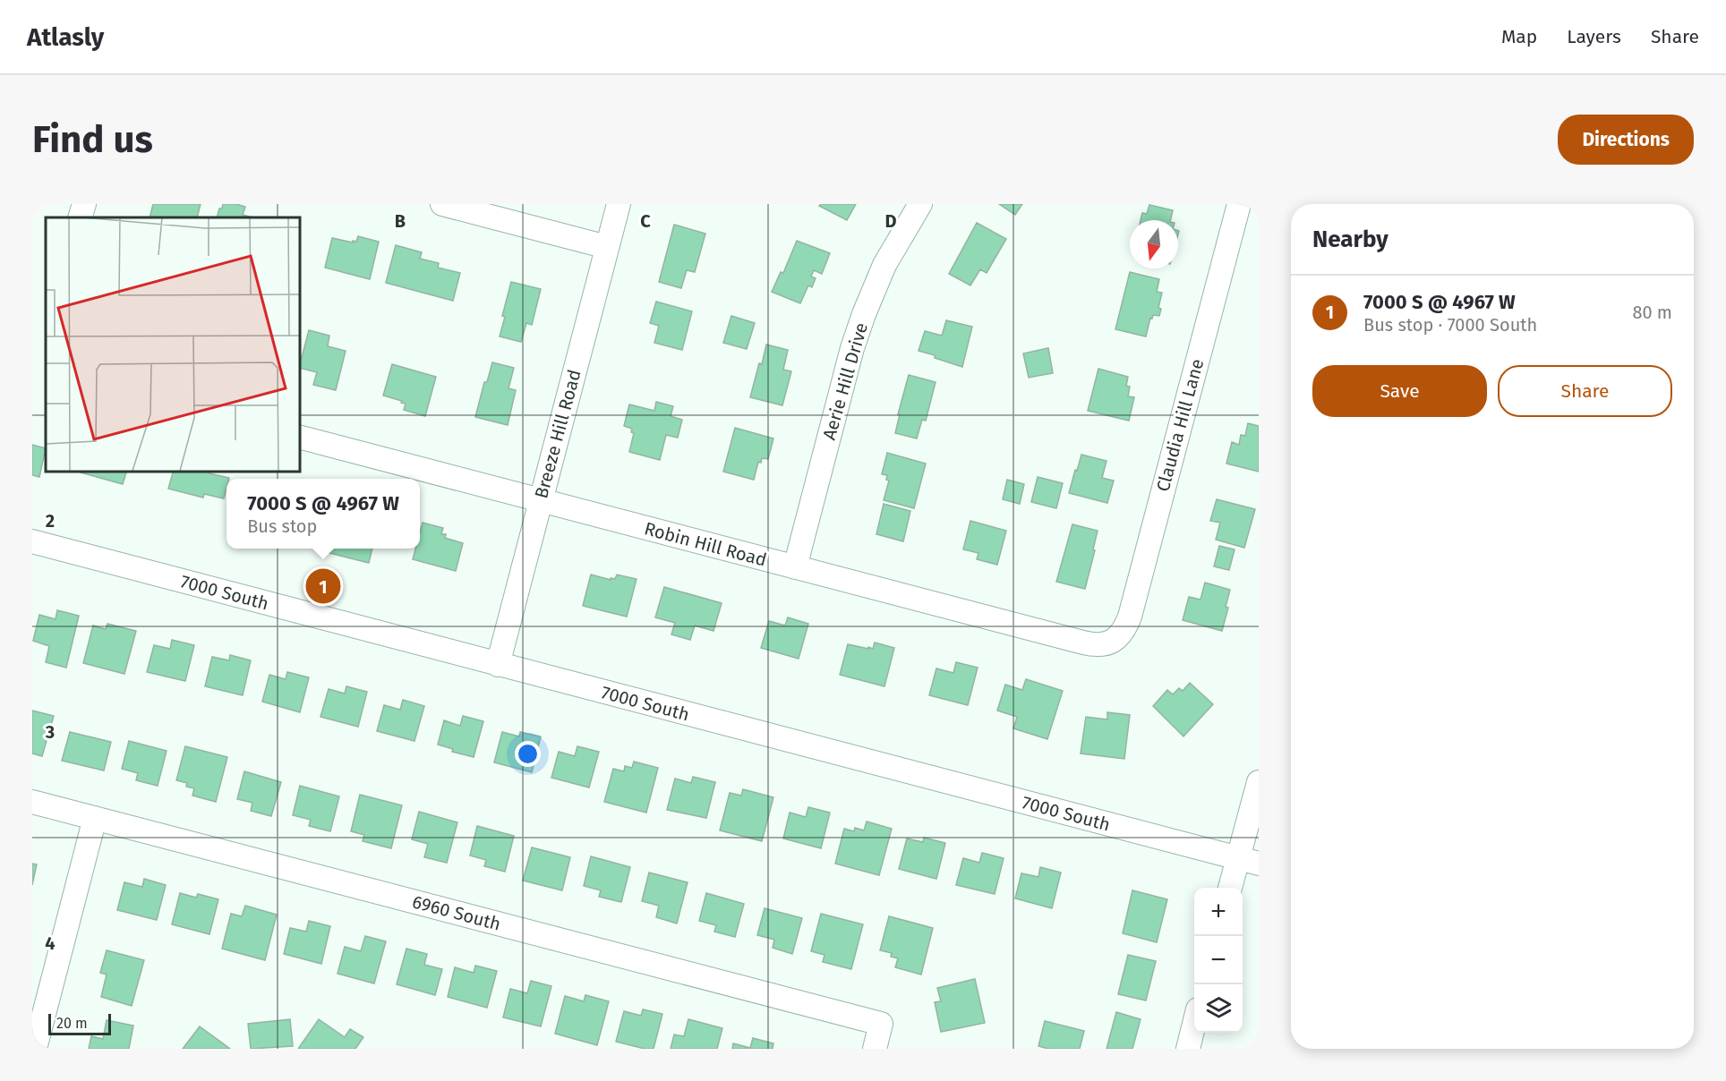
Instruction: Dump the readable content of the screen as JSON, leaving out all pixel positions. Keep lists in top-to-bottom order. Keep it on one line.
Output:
{"streets":{"street":["Aerie Hill Drive","Claudia Hill Lane","Breeze Hill Road","Robin Hill Road","7000 South","6960 South"]},"crossings":[["Aerie Hill Drive","Robin Hill Road"],["Claudia Hill Lane","Robin Hill Road"],["Breeze Hill Road","Robin Hill Road"],["Breeze Hill Road","7000 South"]],"scale_bar":"20 m","north":"bottom","page":{"header":"Atlasly","nav":["Map","Layers","Share"],"buttons":["Directions",["Save","Share"]],"title":"Find us","heading":"Nearby","list":[{"mark":"1","name":"7000 S @ 4967 W","note":"Bus stop · 7000 South","value":"80 m"}],"popup":["7000 S @ 4967 W","Bus stop"],"pins":"1","map_buttons":["+","−"],"scale":"20 m"},"grid":{"columns":["B","C","D"],"rows":["2","3","4"]}}
